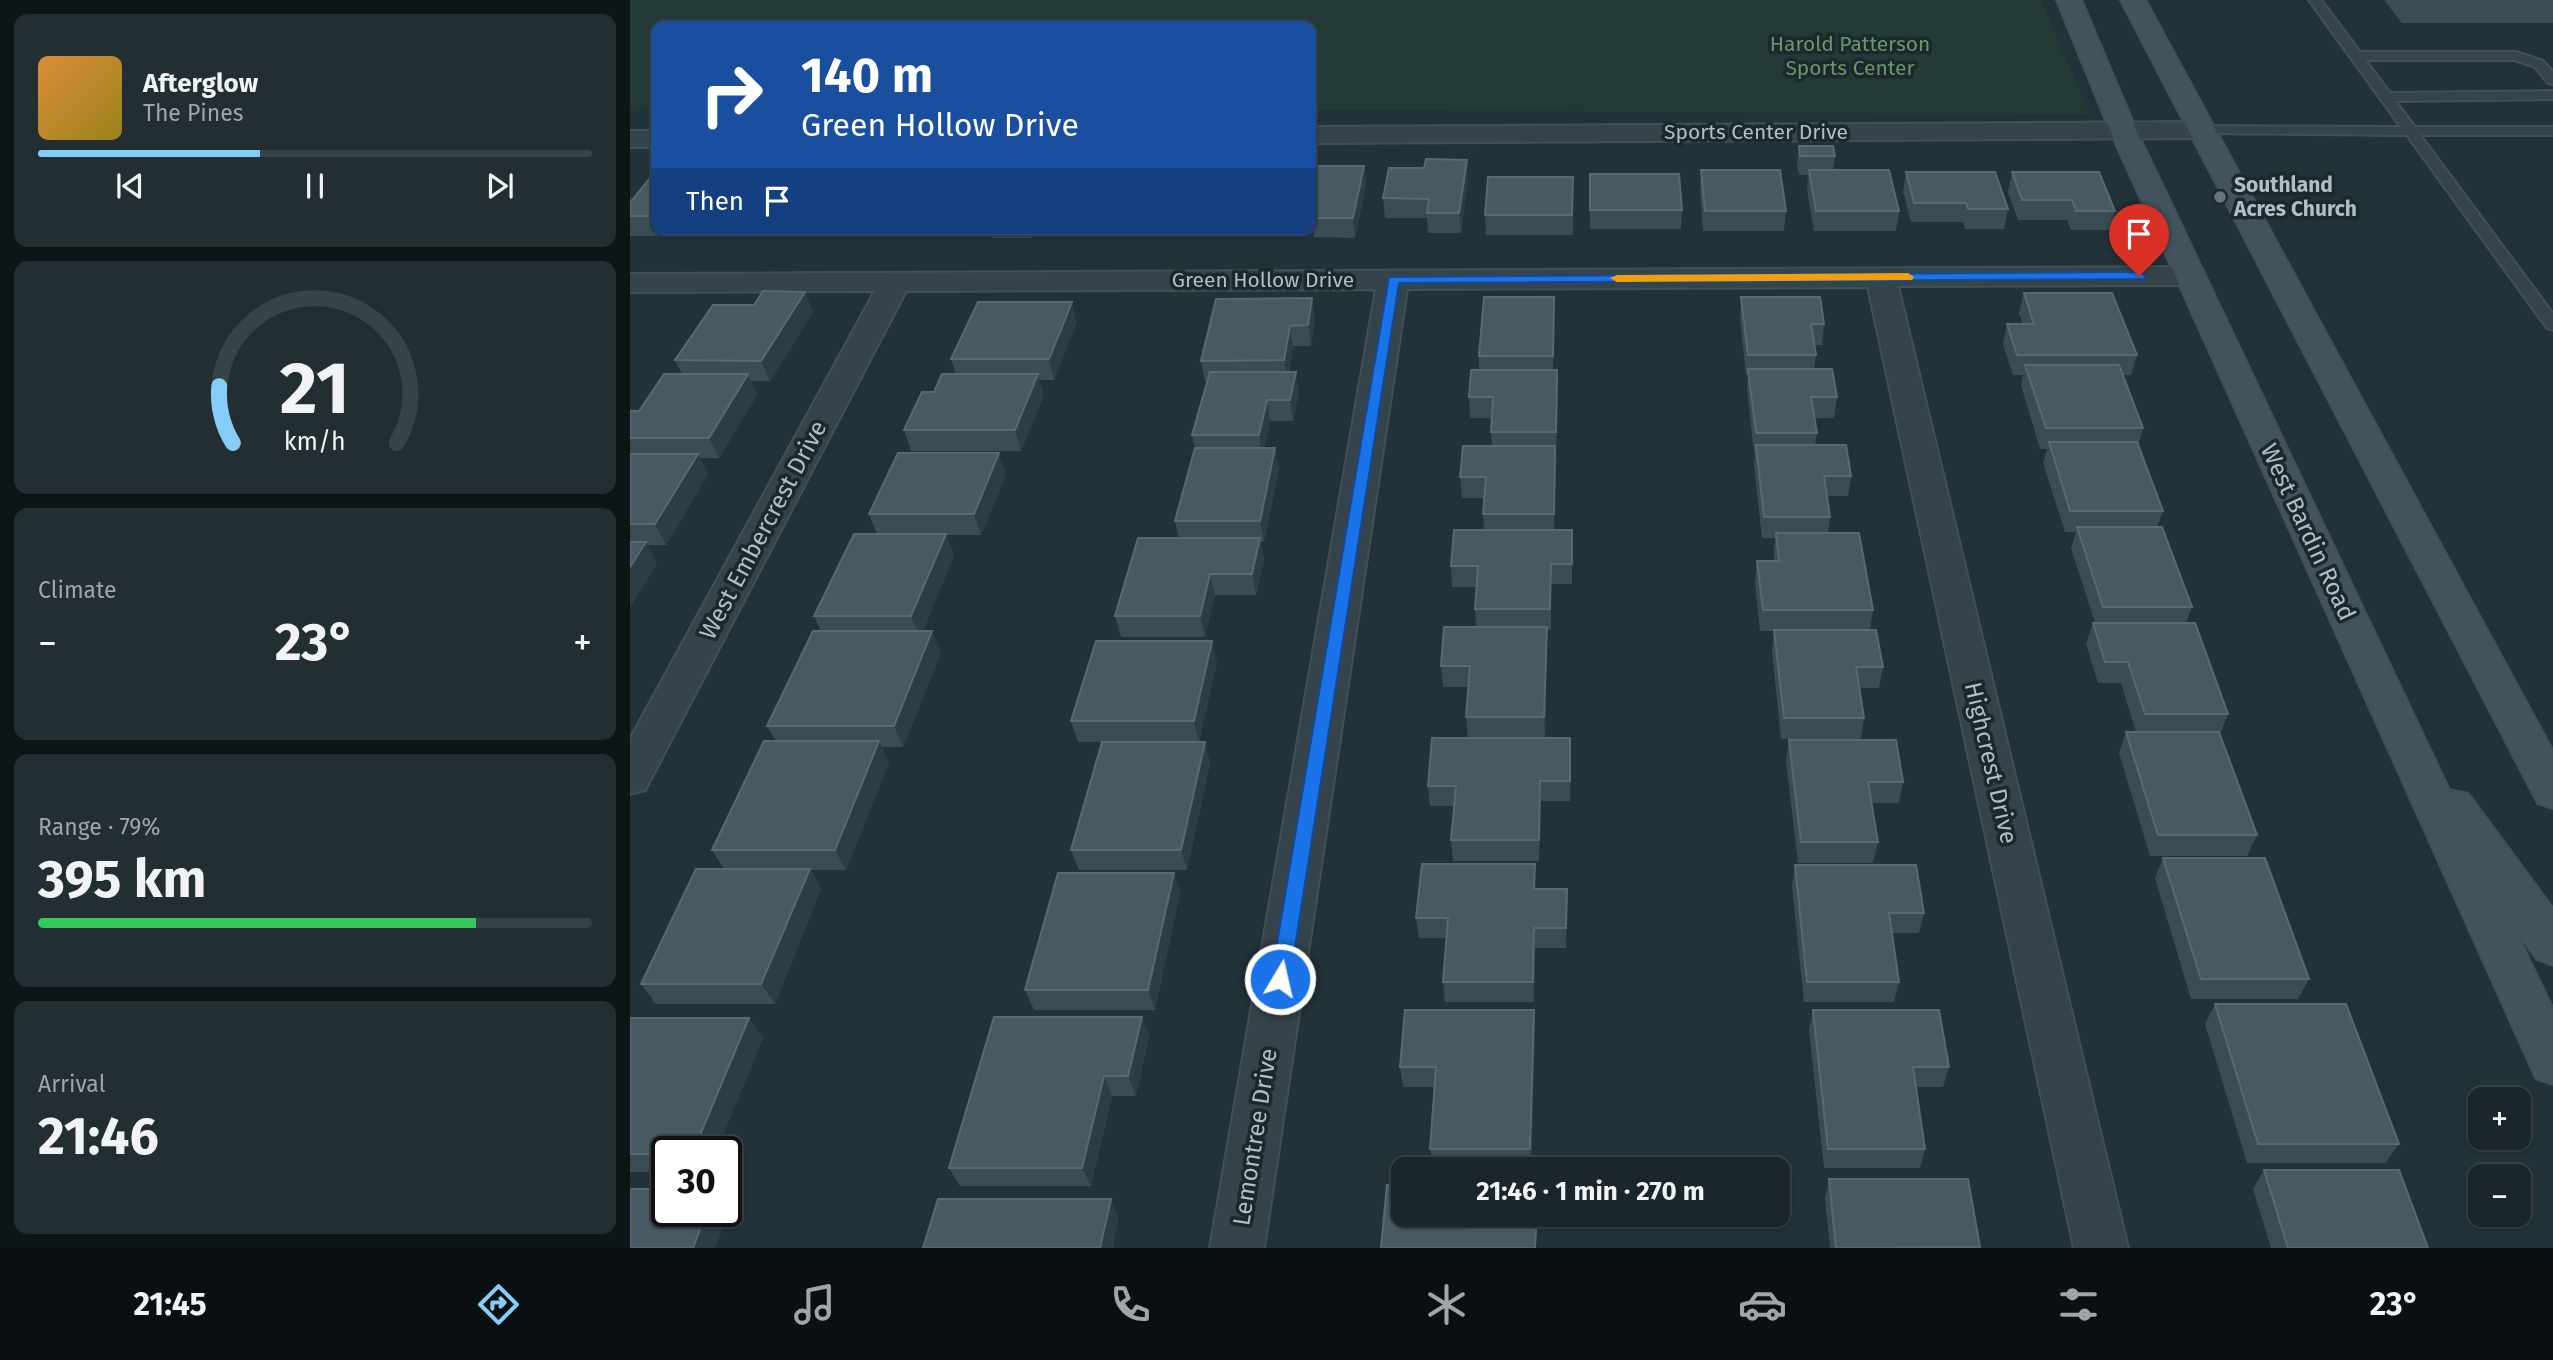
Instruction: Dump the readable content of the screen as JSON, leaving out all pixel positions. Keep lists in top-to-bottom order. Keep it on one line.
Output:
{"streets":{"main road":["West Bardin Road"],"street":["Sports Center Drive","Green Hollow Drive","West Embercrest Drive","Highcrest Drive","Lemontree Drive"]},"crossings":[["Sports Center Drive","West Bardin Road"],["Green Hollow Drive","West Embercrest Drive"],["Green Hollow Drive","West Bardin Road"],["Green Hollow Drive","Highcrest Drive"],["Green Hollow Drive","Lemontree Drive"]],"parks":["Harold Patterson Sports Center"],"places":["Southland Acres Church"],"page":{"turn":["140 m","Green Hollow Drive"],"song":["Afterglow","The Pines"],"then":"Then","tile":["Climate",["Range · 79%","395 km"],["Arrival","21:46"]],"heat":["−","23°","+"],"map_buttons":["+","−"],"limit":"30","trip":"21:46 · 1 min · 270 m","tabs":["21:45","23°"],"gauge":["21","km/h"]}}
